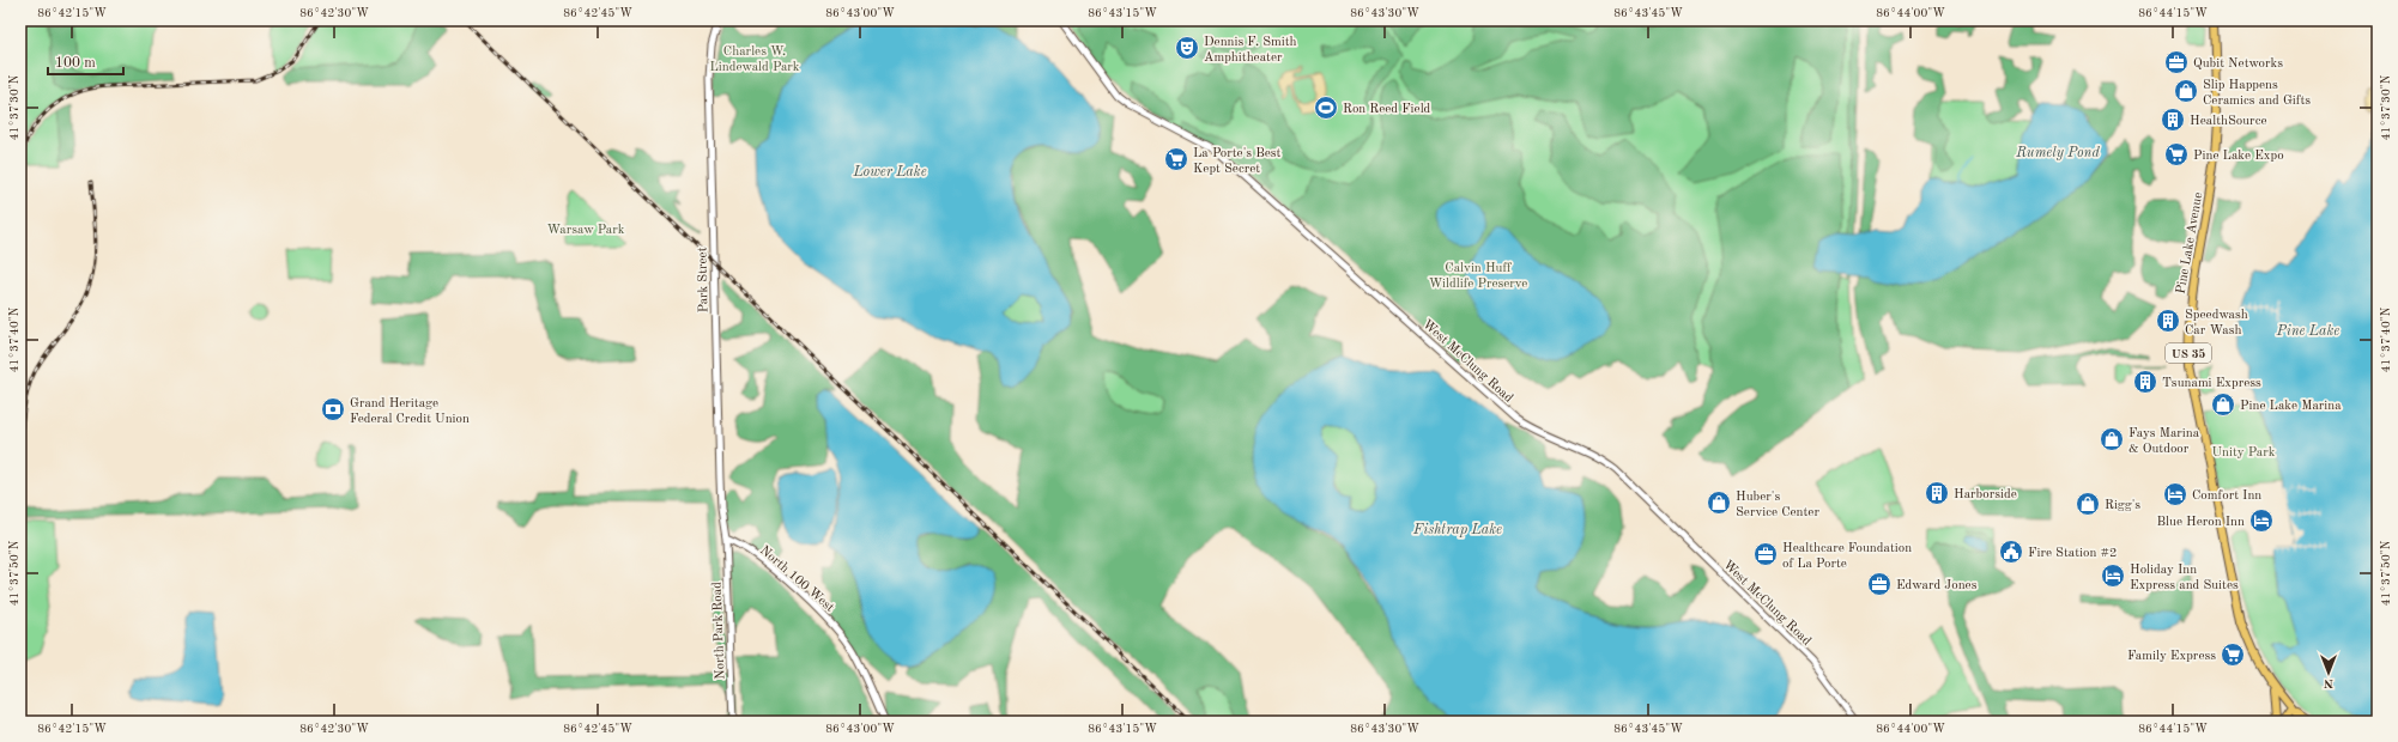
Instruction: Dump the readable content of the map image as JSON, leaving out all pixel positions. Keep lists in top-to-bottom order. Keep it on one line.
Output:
{"streets":{"main road":["Pine Lake Avenue","US 35"],"street":["Park Street","West McClung Road","North 100 West","North Park Road"]},"crossings":[["Park Street","North 100 West"],["Park Street","North Park Road"],["North 100 West","North Park Road"]],"water":["Rumely Pond","Lower Lake","Pine Lake","Fishtrap Lake"],"parks":["Charles W. Lindewald Park","Warsaw Park","Calvin Huff Wildlife Preserve","Unity Park"],"places":{"theatre":["Dennis F. Smith Amphitheater"],"office":["Qubit Networks","Healthcare Foundation of La Porte","Edward Jones"],"shop":["Slip Happens Ceramics and Gifts","Pine Lake Marina","Fays Marina & Outdoor","Huber's Service Center","Rigg's"],"sports":["Ron Reed Field"],"building":["HealthSource","Speedwash Car Wash","Tsunami Express","Harborside"],"supermarket":["Pine Lake Expo","La Porte's Best Kept Secret","Family Express"],"bank":["Grand Heritage Federal Credit Union"],"hotel":["Comfort Inn","Blue Heron Inn","Holiday Inn Express and Suites"],"public building":["Fire Station #2"]},"scale_bar":"100 m","north":"bottom","coordinates":["86°42'15\"W","86°42'30\"W","86°42'45\"W","86°43'00\"W","86°43'15\"W","86°43'30\"W","86°43'45\"W","86°44'00\"W","86°44'15\"W","41°37'30\"N","41°37'40\"N","41°37'50\"N"]}
